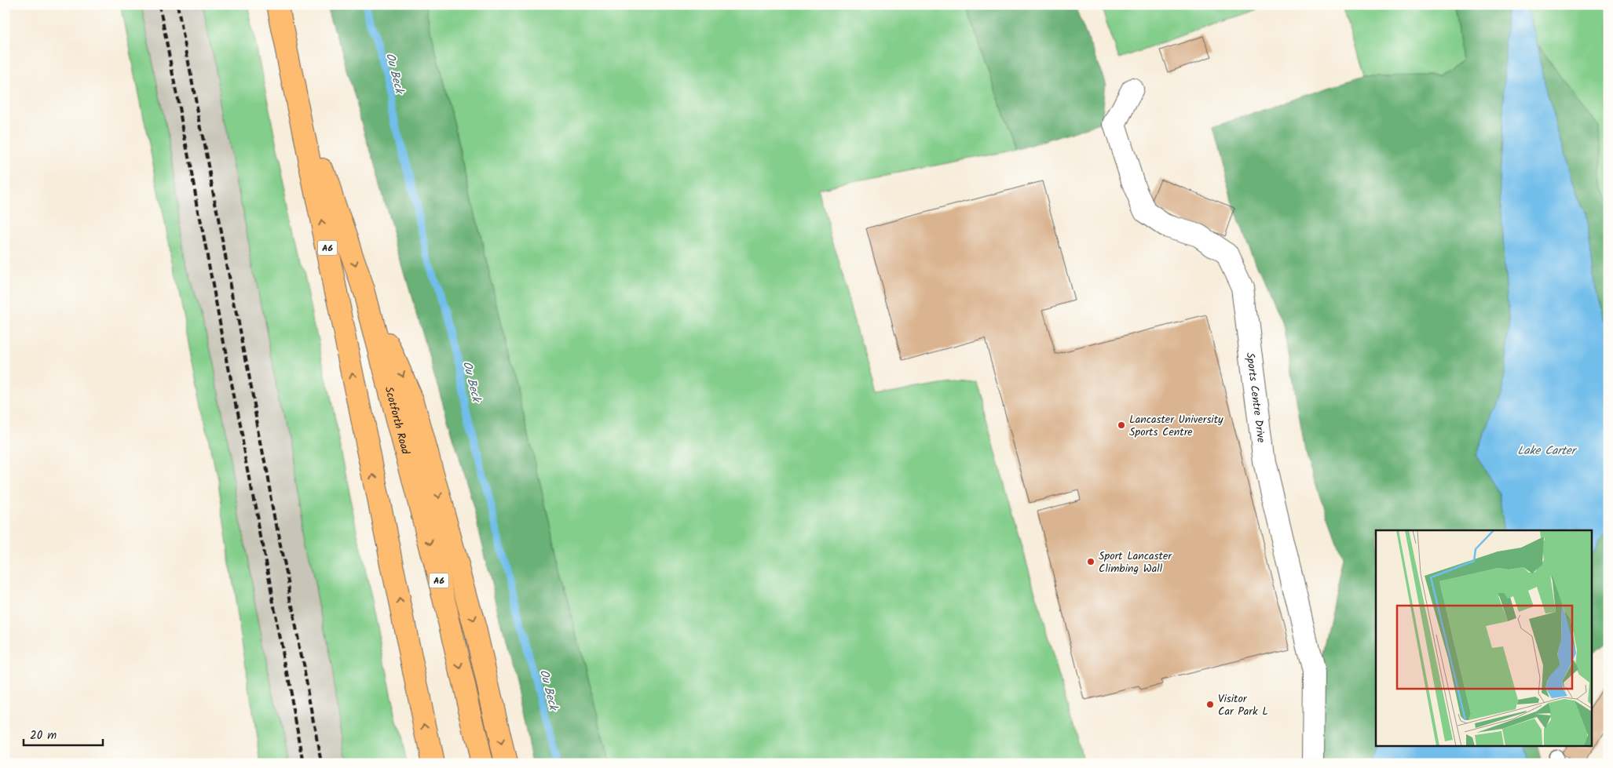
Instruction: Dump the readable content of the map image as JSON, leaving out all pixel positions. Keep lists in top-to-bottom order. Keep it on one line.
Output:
{"streets":{"main road":["A6","Scotforth Road"],"street":["Sports Centre Drive"]},"water":["Ou Beck","Lake Carter"],"places":["Lancaster University Sports Centre","Sport Lancaster Climbing Wall","Visitor Car Park L"],"scale_bar":"20 m"}
